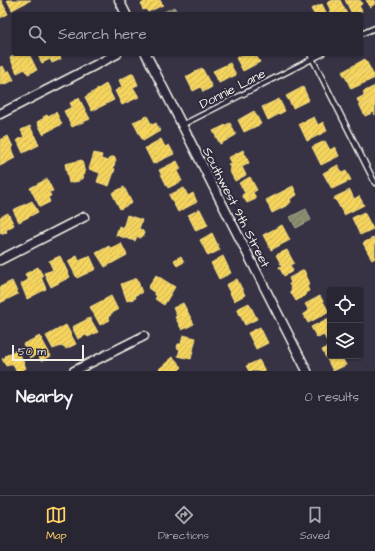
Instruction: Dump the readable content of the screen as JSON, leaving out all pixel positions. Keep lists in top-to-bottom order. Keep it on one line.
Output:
{"streets":{"street":["Southwest 9th Street"],"lane":["Donnie Lane"]},"crossings":[["Donnie Lane","Southwest 9th Street"]],"scale_bar":"50 m","page":{"search":"Search here","scale":"50 m","heading":["Nearby","0 results"],"nav":["Map","Directions","Saved"]}}
